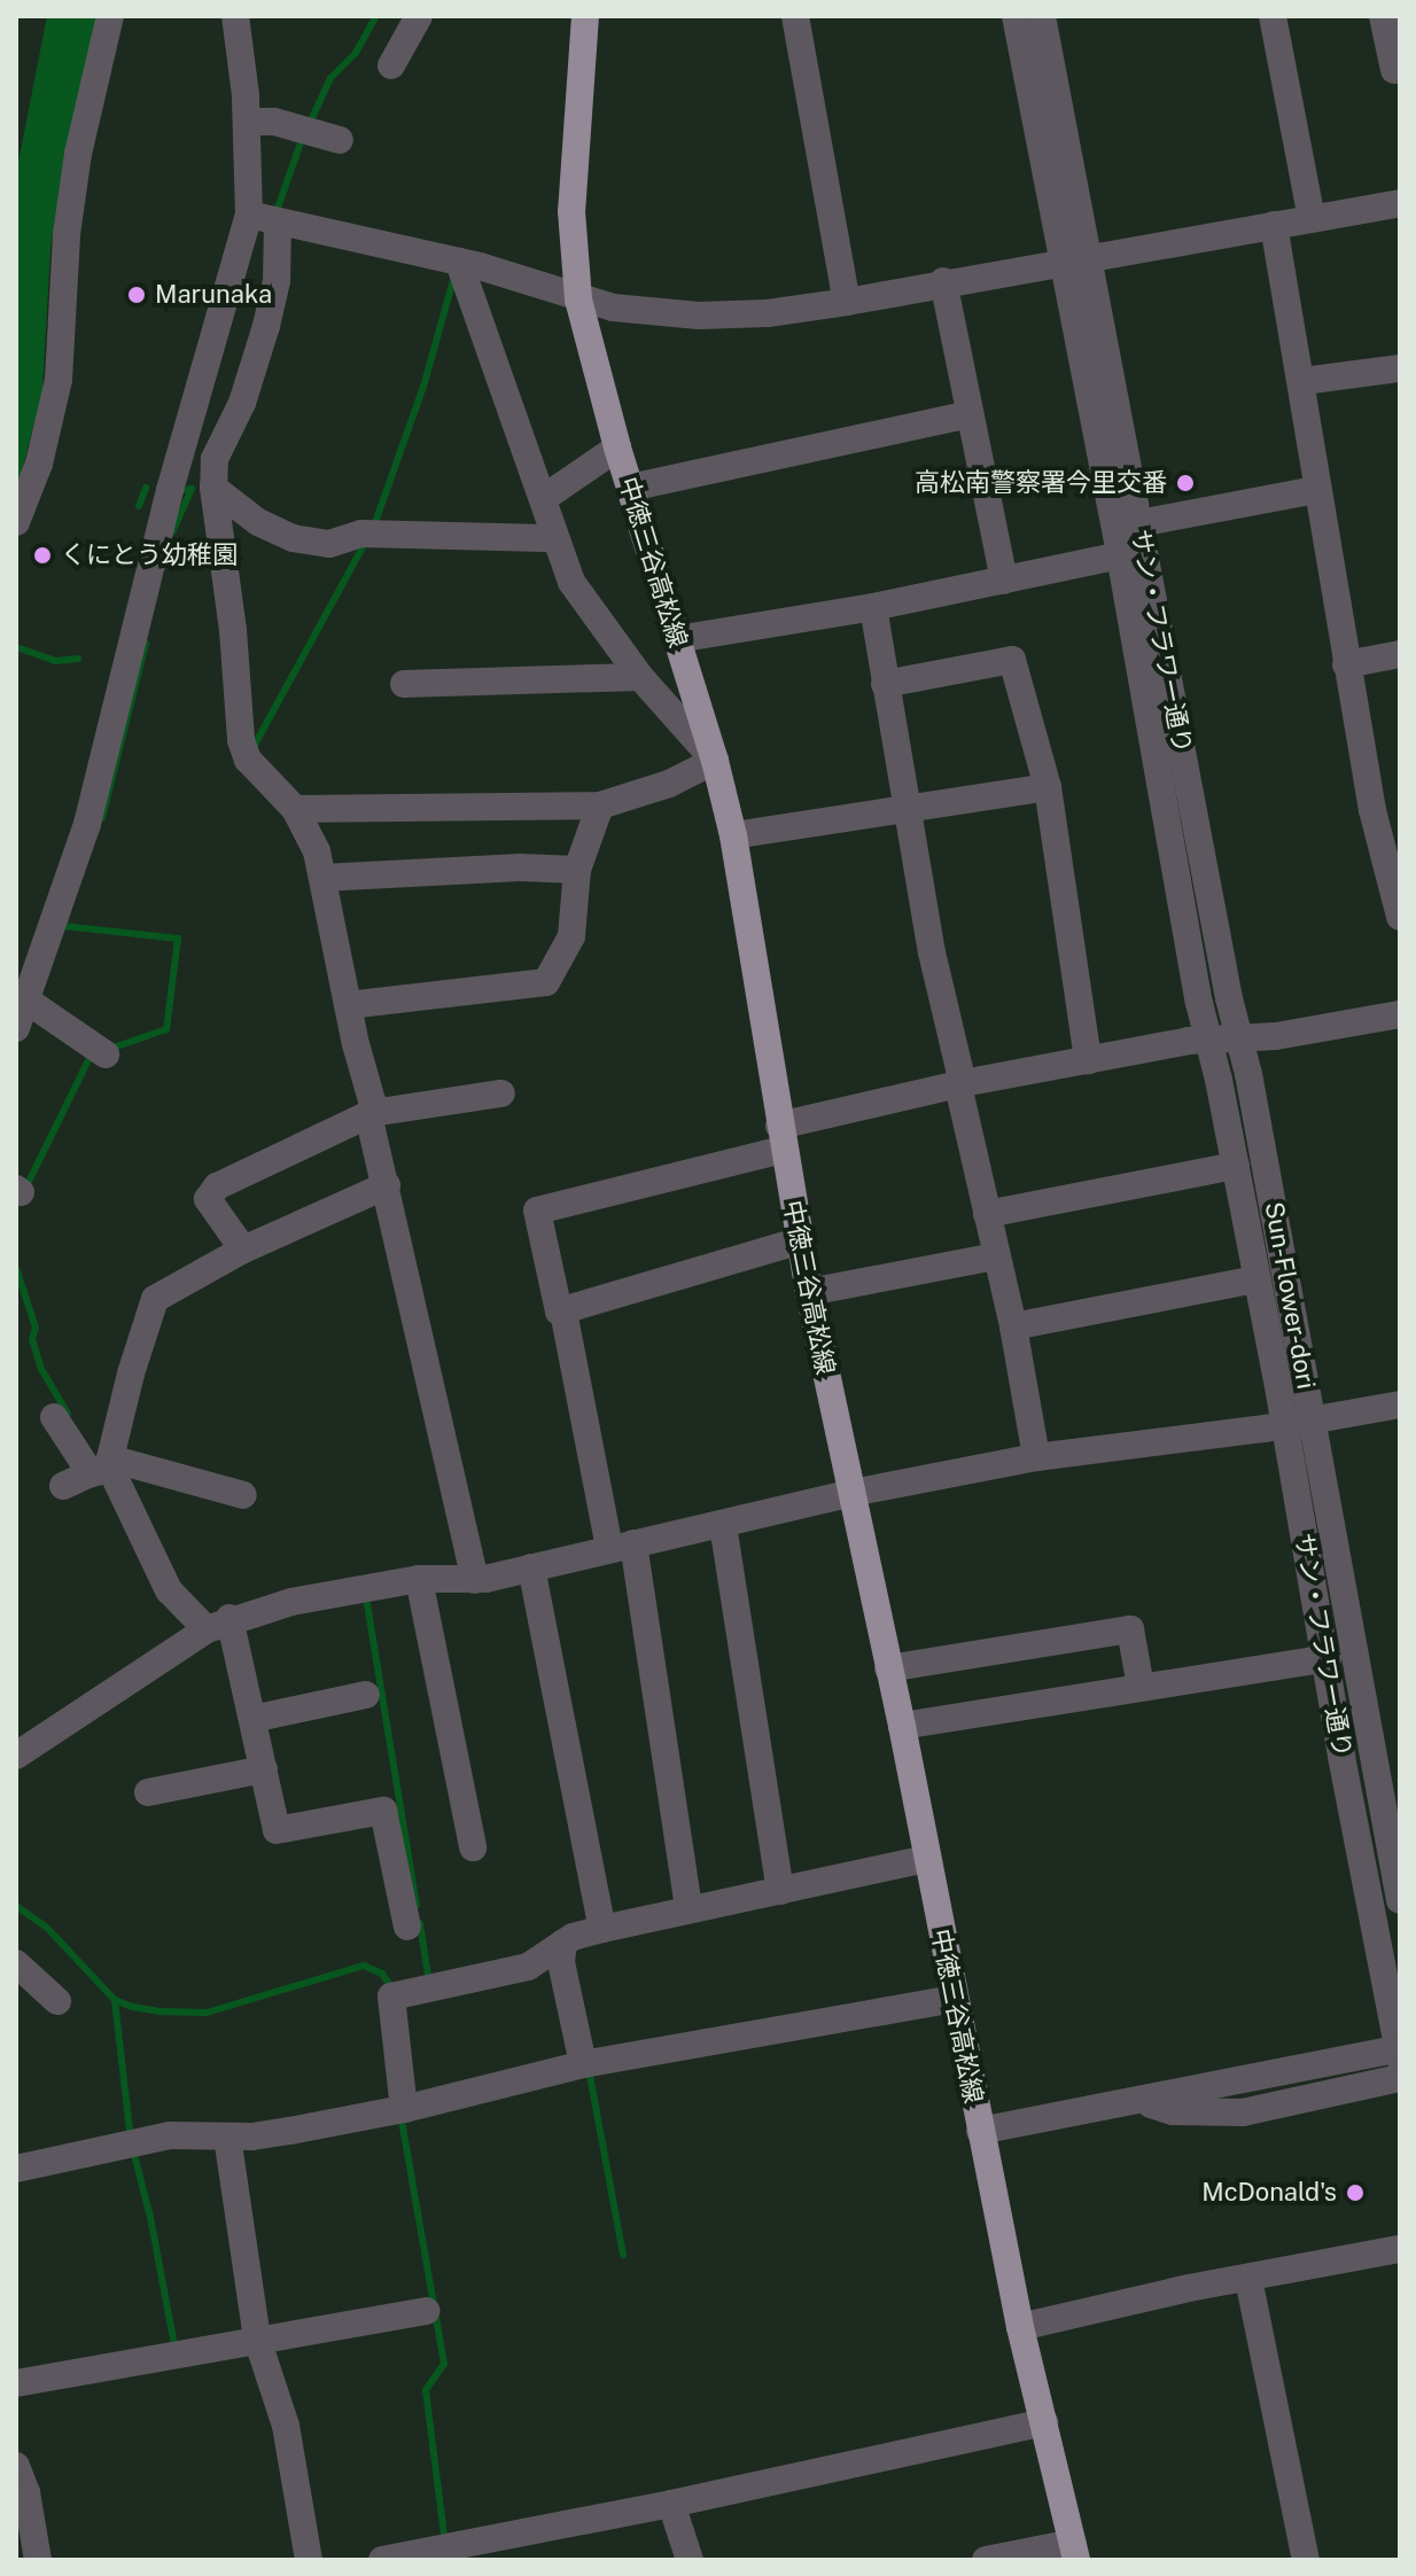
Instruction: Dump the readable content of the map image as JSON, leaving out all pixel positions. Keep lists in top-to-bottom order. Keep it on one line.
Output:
{"streets":{"main road":["中徳三谷高松線"],"street":["サン・フラワー通り","Sun-Flower-dori"]},"crossings":[["サン・フラワー通り","Sun-Flower-dori"]],"places":["Marunaka","高松南警察署今里交番","くにとう幼稚園","McDonald's"]}
